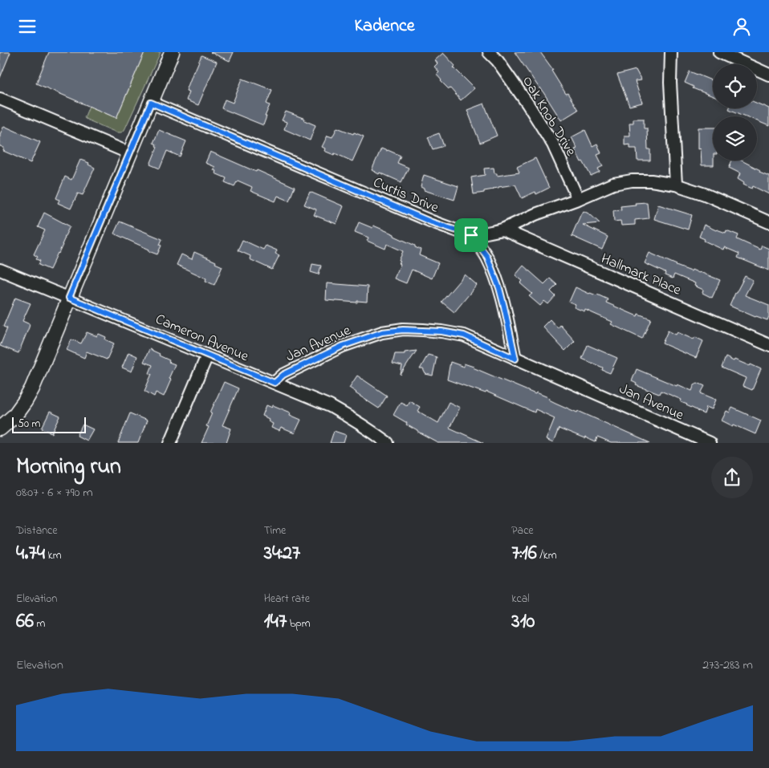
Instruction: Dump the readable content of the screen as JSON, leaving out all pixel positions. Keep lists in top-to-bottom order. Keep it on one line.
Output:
{"streets":{"street":["Oak Knob Drive","Curtis Drive","Hallmark Place","Cameron Avenue","Jan Avenue"]},"crossings":[["Oak Knob Drive","Curtis Drive"],["Curtis Drive","Hallmark Place"],["Cameron Avenue","Jan Avenue"]],"scale_bar":"50 m","page":{"header":"Kadence","scale":"50 m","heading":["Morning run","08:07 · 6 × 790 m"],"stats":[["Distance","4.74 km"],["Time","34:27"],["Pace","7:16 /km"],["Elevation","66 m"],["Heart rate","147 bpm"],["kcal","310"]],"chart":["Elevation","273–283 m"]}}
